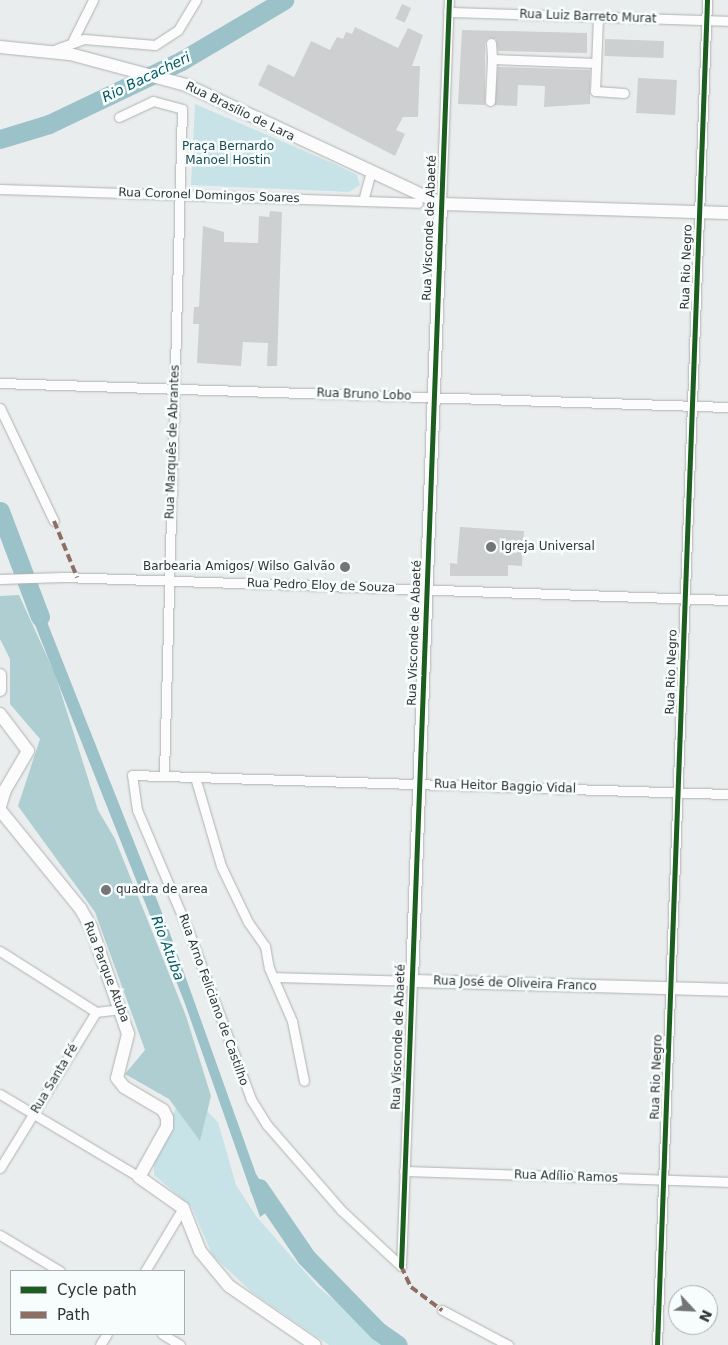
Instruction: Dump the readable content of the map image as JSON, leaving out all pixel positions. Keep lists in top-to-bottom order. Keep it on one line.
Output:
{"streets":{"street":["Rua Luiz Barreto Murat","Rua Brasílio de Lara","Rua Coronel Domingos Soares","Rua Visconde de Abaeté","Rua Rio Negro","Rua Bruno Lobo","Rua Marquês de Abrantes","Rua Pedro Eloy de Souza","Rua Heitor Baggio Vidal","Rua Parque Atuba","Rua José de Oliveira Franco","Rua Arno Feliciano de Castilho","Rua Santa Fé","Rua Adílio Ramos"]},"crossings":[["Rua Luiz Barreto Murat","Rua Visconde de Abaeté"],["Rua Luiz Barreto Murat","Rua Rio Negro"],["Rua Brasílio de Lara","Rua Visconde de Abaeté"],["Rua Brasílio de Lara","Rua Marquês de Abrantes"],["Rua Coronel Domingos Soares","Rua Marquês de Abrantes"],["Rua Visconde de Abaeté","Rua Bruno Lobo"],["Rua Visconde de Abaeté","Rua Pedro Eloy de Souza"],["Rua Visconde de Abaeté","Rua Heitor Baggio Vidal"],["Rua Visconde de Abaeté","Rua José de Oliveira Franco"],["Rua Visconde de Abaeté","Rua Arno Feliciano de Castilho"],["Rua Visconde de Abaeté","Rua Adílio Ramos"],["Rua Rio Negro","Rua Bruno Lobo"],["Rua Rio Negro","Rua Pedro Eloy de Souza"],["Rua Rio Negro","Rua Heitor Baggio Vidal"],["Rua Rio Negro","Rua José de Oliveira Franco"],["Rua Rio Negro","Rua Adílio Ramos"],["Rua Bruno Lobo","Rua Marquês de Abrantes"],["Rua Marquês de Abrantes","Rua Pedro Eloy de Souza"],["Rua Marquês de Abrantes","Rua Heitor Baggio Vidal"],["Rua Heitor Baggio Vidal","Rua Arno Feliciano de Castilho"]],"water":["Rio Bacacheri","Rio Atuba"],"parks":["Praça Bernardo Manoel Hostin"],"places":["Igreja Universal","Barbearia Amigos/ Wilso Galvão","quadra de area"],"legend":["Cycle path","Path"],"north":"bottom right"}
